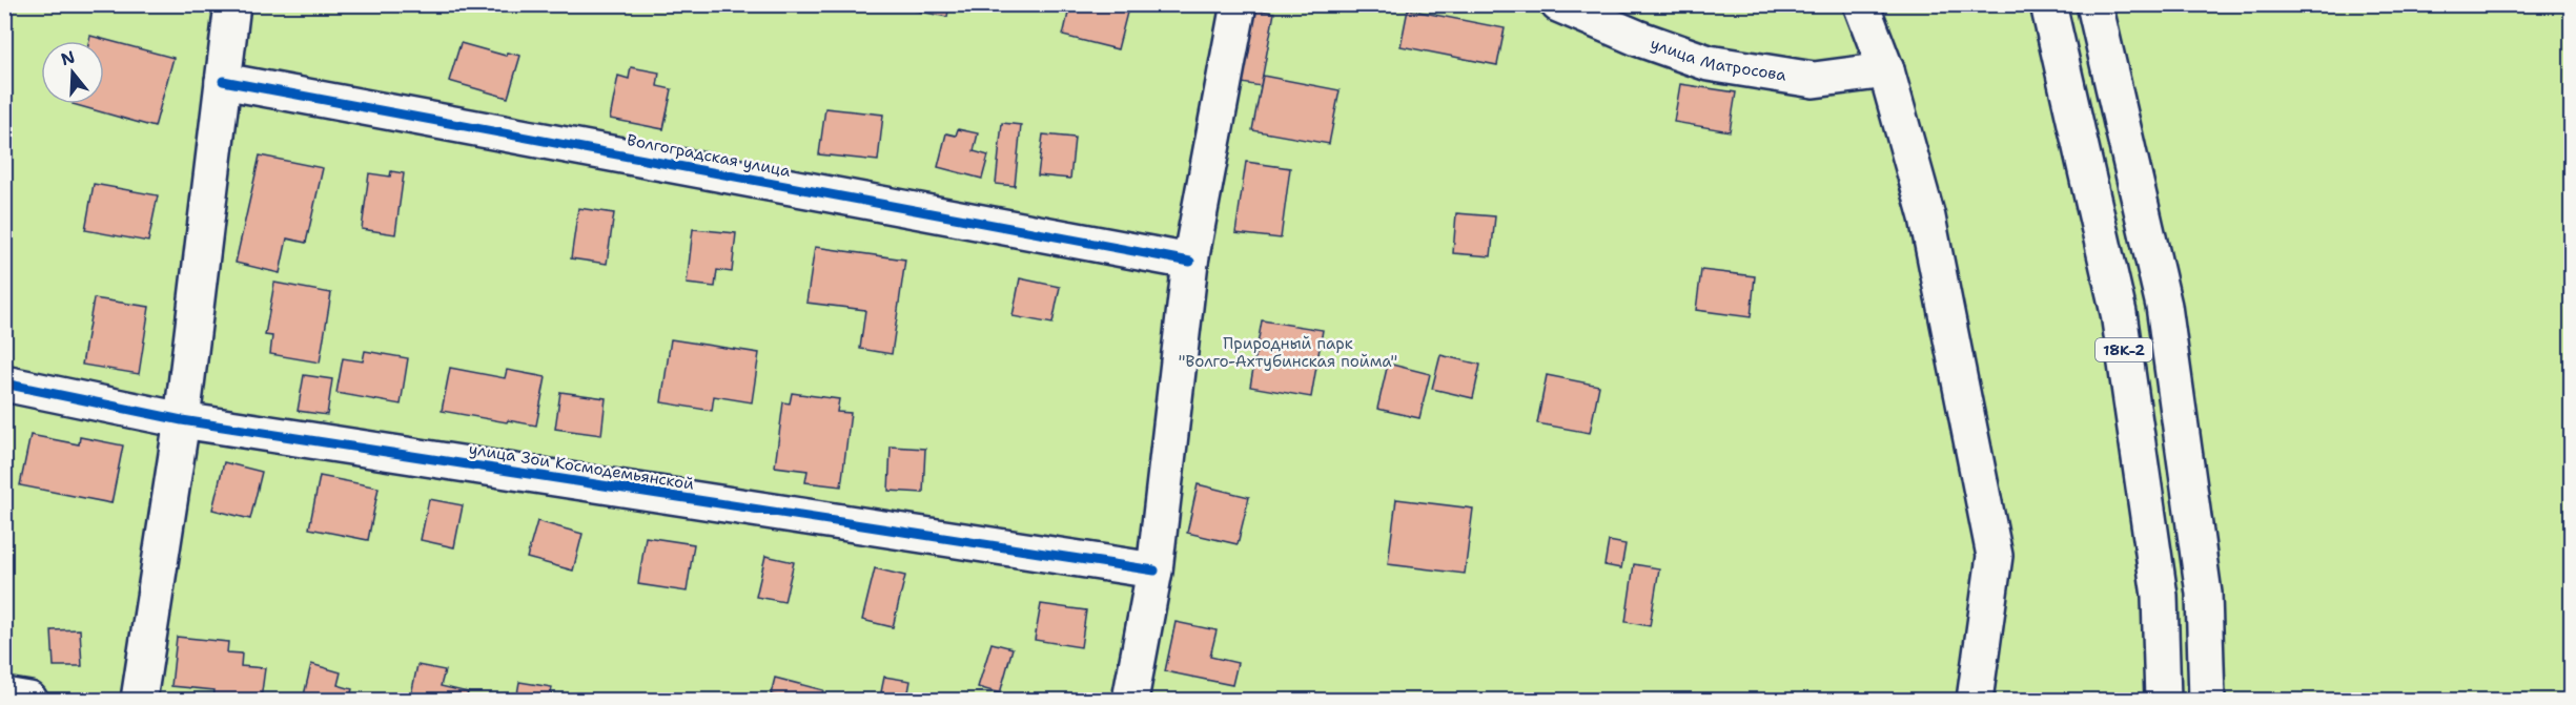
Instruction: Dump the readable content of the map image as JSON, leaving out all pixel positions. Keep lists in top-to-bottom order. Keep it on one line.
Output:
{"streets":{"street":["улица Матросова","Волгоградская улица","18К-2","улица Зои Космодемьянской"]},"parks":["Природный парк \"Волго-Ахтубинская пойма\""],"north":"top"}
